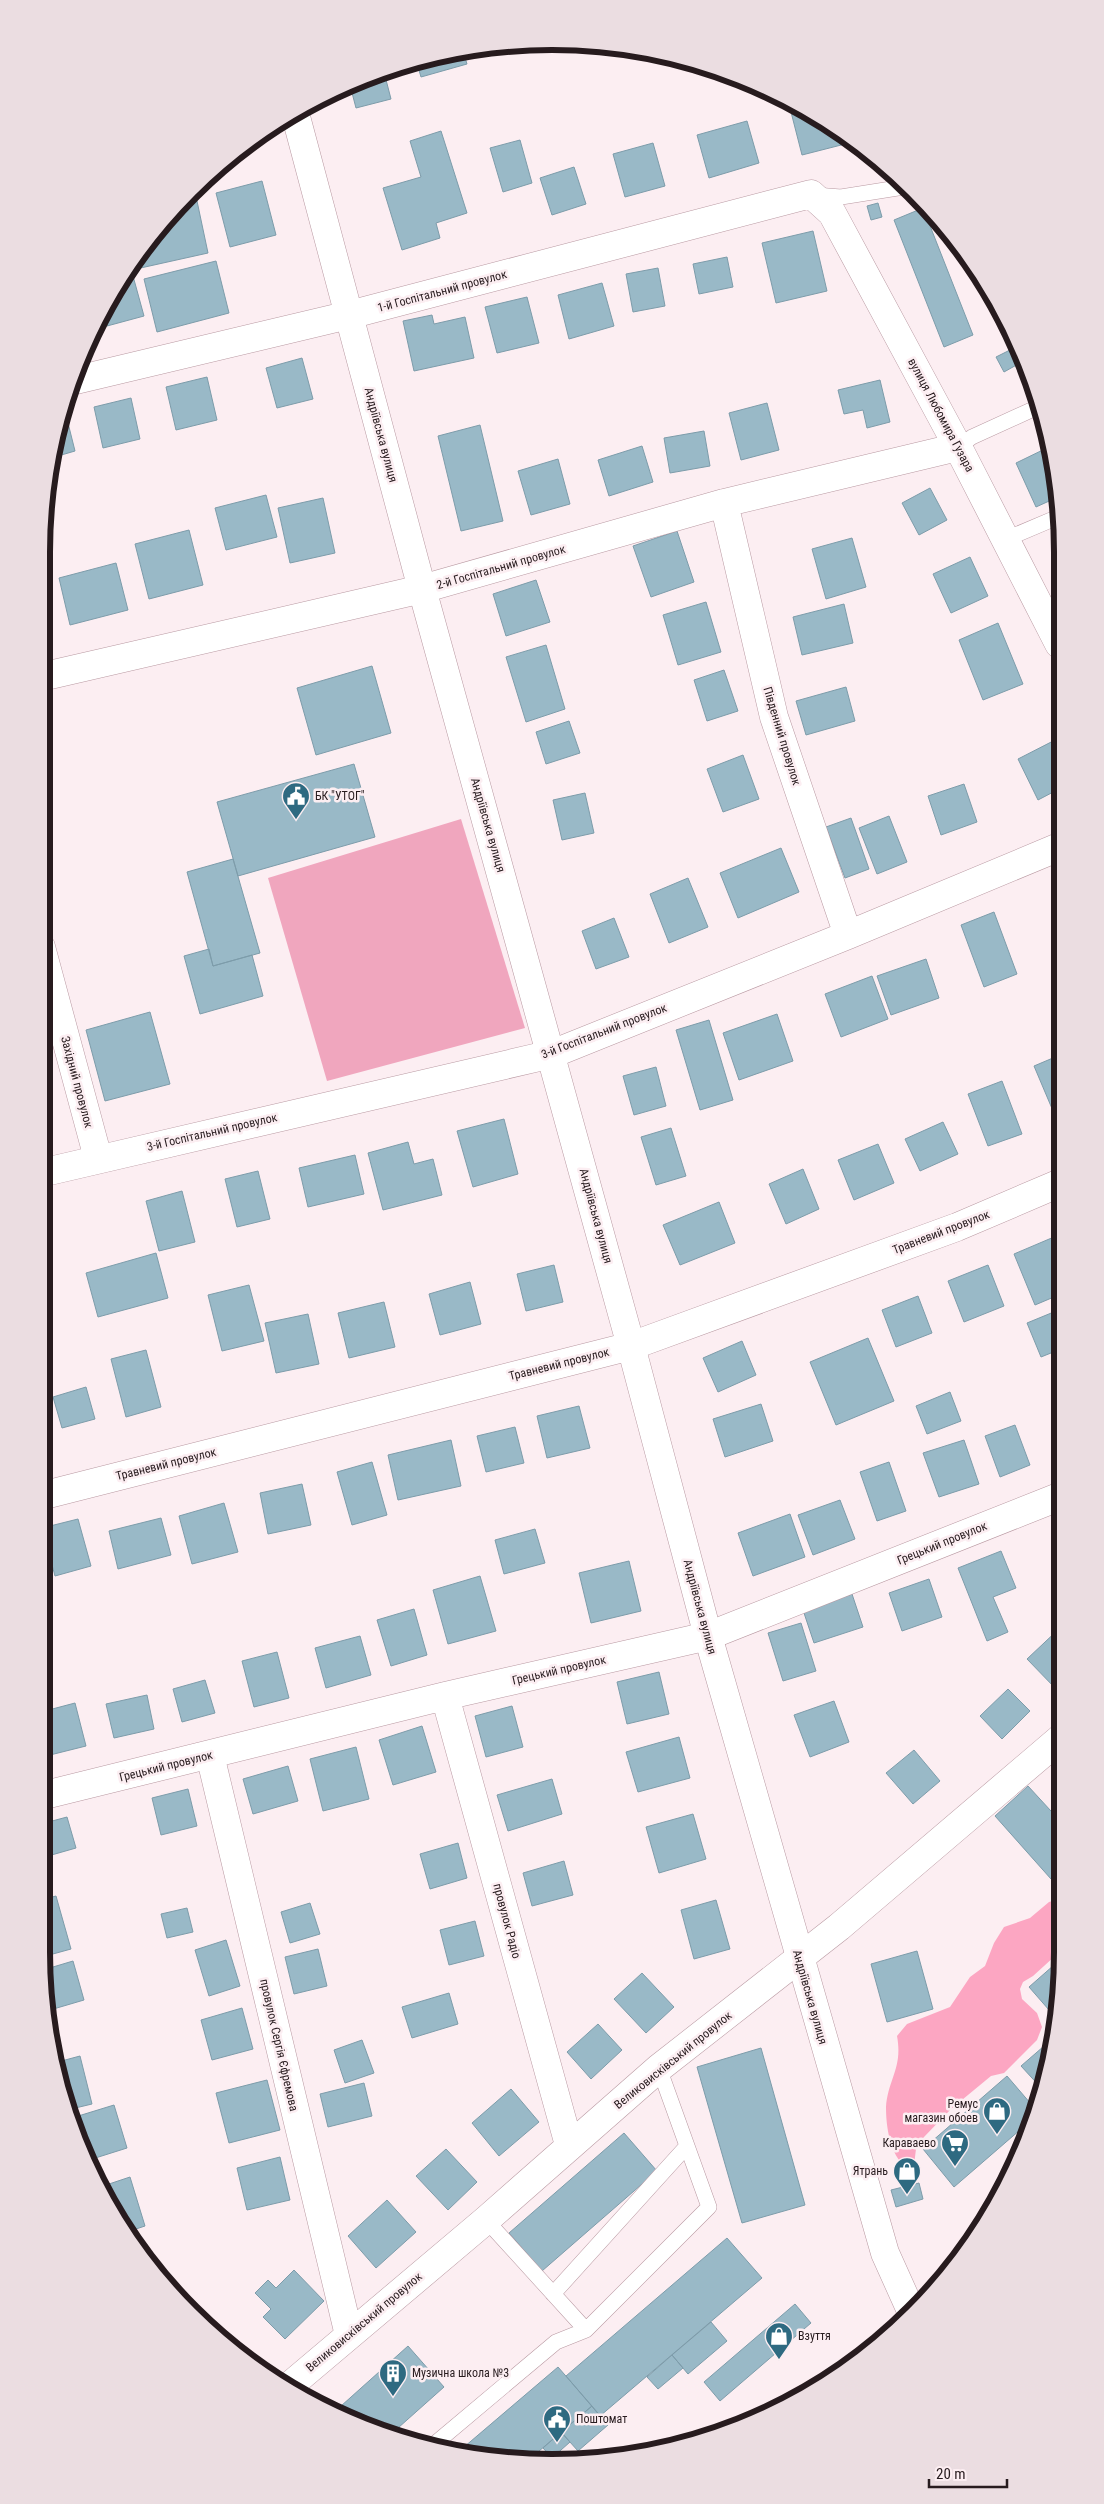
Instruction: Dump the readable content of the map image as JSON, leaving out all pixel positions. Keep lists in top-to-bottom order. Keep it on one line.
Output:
{"streets":{"street":["1-й Госпітальний провулок","вулиця Любомира Гузара","Андріївська вулиця","2-й Госпітальний провулок","Південний провулок","3-й Госпітальний провулок","Західний провулок","Травневий провулок","Грецький провулок","провулок Радіо","провулок Сергія Єфремова","Великовисківський провулок"]},"crossings":[["1-й Госпітальний провулок","вулиця Любомира Гузара"],["1-й Госпітальний провулок","Андріївська вулиця"],["вулиця Любомира Гузара","2-й Госпітальний провулок"],["Андріївська вулиця","2-й Госпітальний провулок"],["Андріївська вулиця","3-й Госпітальний провулок"],["Андріївська вулиця","Травневий провулок"],["Андріївська вулиця","Грецький провулок"],["Андріївська вулиця","Великовисківський провулок"],["2-й Госпітальний провулок","Південний провулок"],["Південний провулок","3-й Госпітальний провулок"],["3-й Госпітальний провулок","Західний провулок"],["Грецький провулок","провулок Радіо"],["Грецький провулок","провулок Сергія Єфремова"],["провулок Радіо","Великовисківський провулок"],["провулок Сергія Єфремова","Великовисківський провулок"]],"places":{"public building":["БК \"УТОГ\"","Поштомат"],"shop":["Ремус магазин обоев","Ятрань","Взуття"],"supermarket":["Караваево"],"building":["Музична школа №3"]},"scale_bar":"20 m"}
